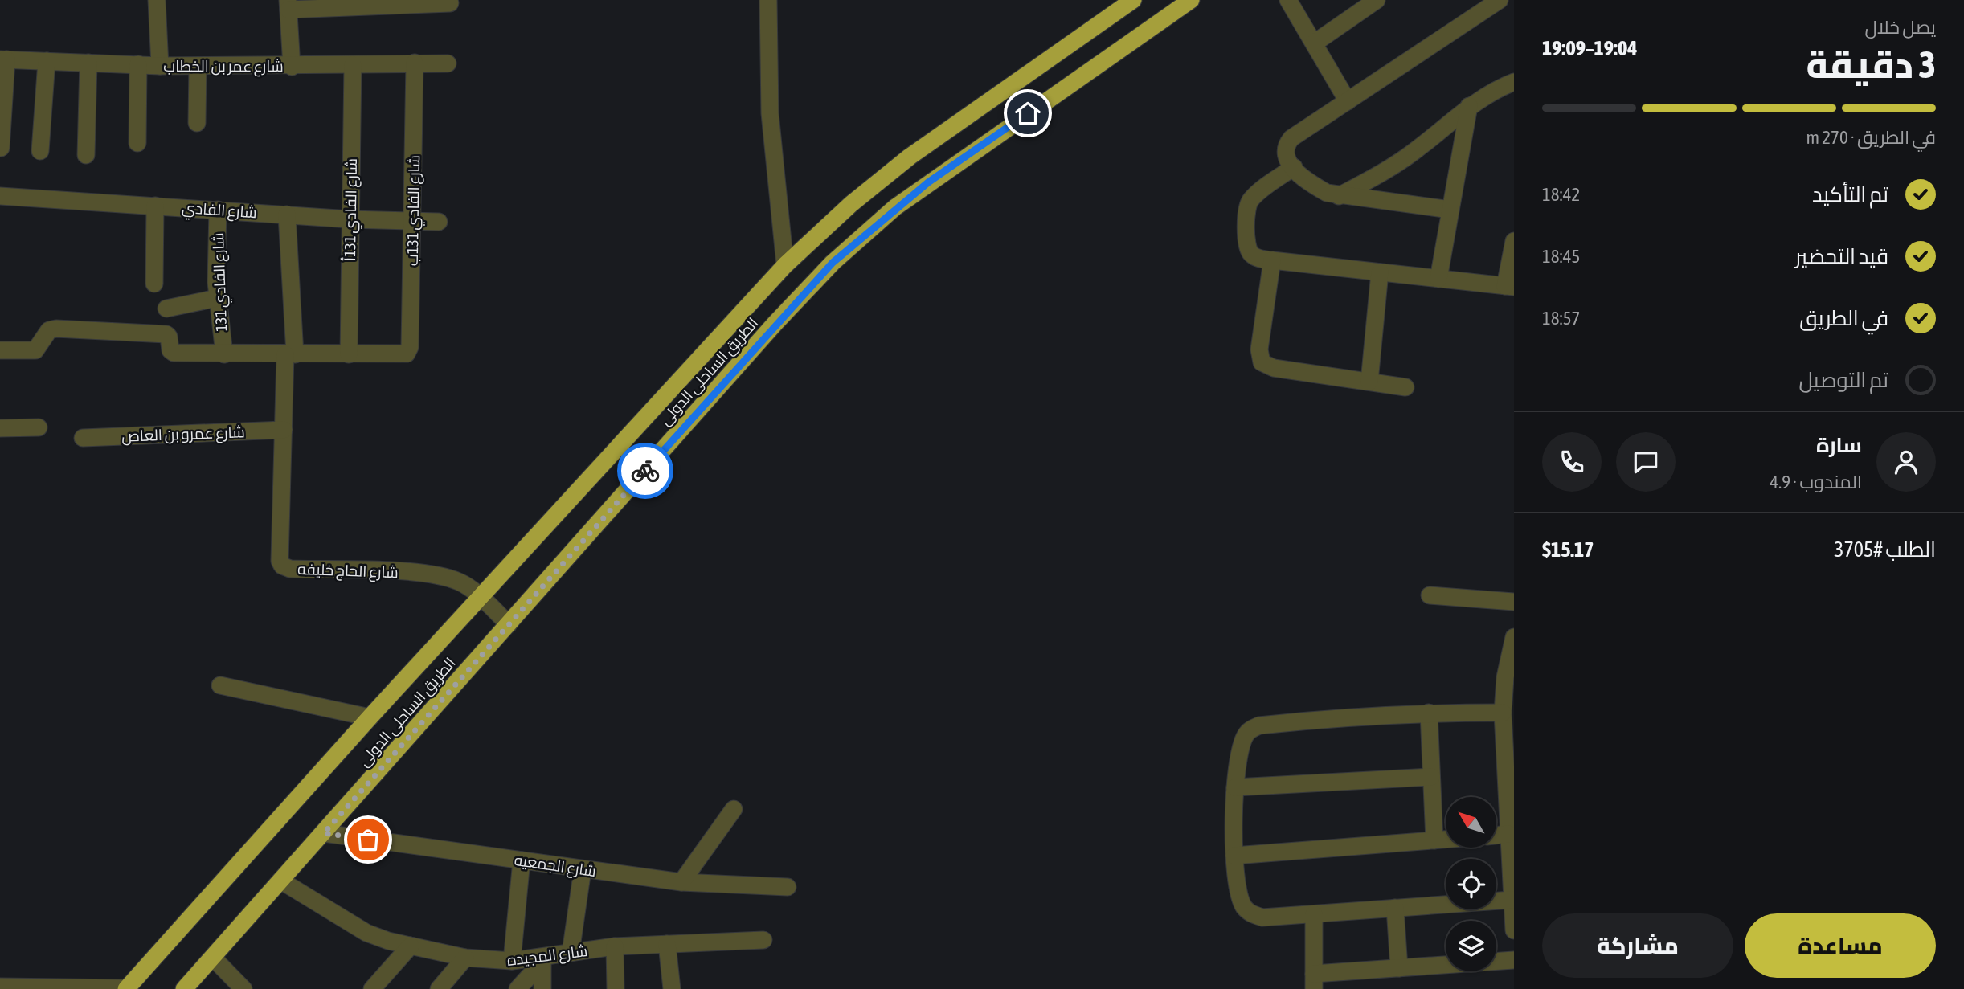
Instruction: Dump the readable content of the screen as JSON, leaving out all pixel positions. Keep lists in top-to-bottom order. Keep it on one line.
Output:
{"streets":{"highway":["الطريق الساحلى الدولى"],"street":["شارع عمر بن الخطاب","شارع الفادي","شارع الفادي 131أ","شارع الفادي 131ب","شارع الفادي 131","شارع عمرو بن العاص","شارع الحاج خليفه","شارع الجمعيه","شارع المجيده"]},"crossings":[["شارع عمر بن الخطاب","شارع الفادي 131أ"],["شارع عمر بن الخطاب","شارع الفادي 131ب"],["شارع الفادي","شارع الفادي 131أ"],["شارع الفادي","شارع الفادي 131ب"],["شارع الفادي","شارع الفادي 131"],["شارع الفادي","شارع الحاج خليفه"],["شارع الفادي 131أ","شارع الفادي 131ب"],["الطريق الساحلى الدولى","شارع الحاج خليفه"],["الطريق الساحلى الدولى","شارع الجمعيه"],["الطريق الساحلى الدولى","شارع المجيده"],["شارع عمرو بن العاص","شارع الحاج خليفه"]],"north":"top left","page":{"heading":["3 دقيقة","يصل خلال","19:04–19:09"],"panel":["سارة","المندوب · 4.9","الطلب #3705","$15.17"],"bar":"في الطريق · 270 m","list":[["تم التأكيد","18:42"],["قيد التحضير","18:45"],["في الطريق","18:57"],"تم التوصيل"],"buttons":["مساعدة","مشاركة"]}}
